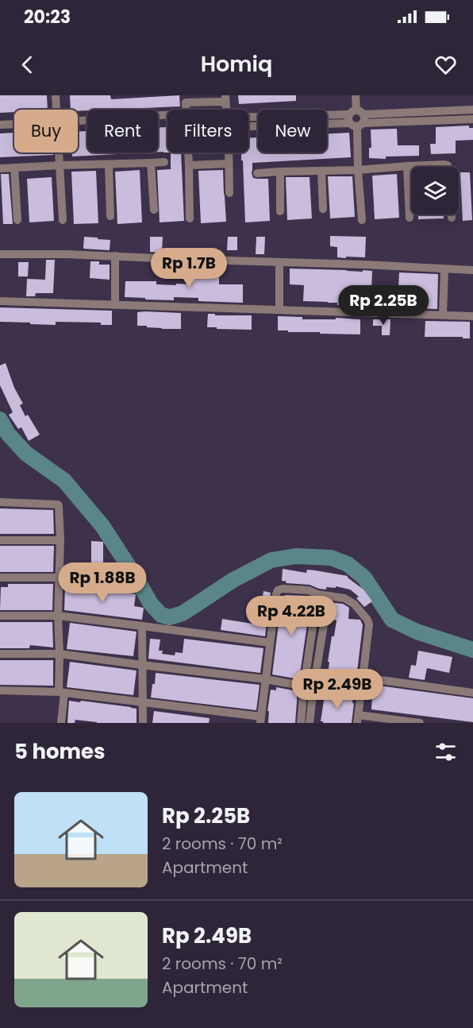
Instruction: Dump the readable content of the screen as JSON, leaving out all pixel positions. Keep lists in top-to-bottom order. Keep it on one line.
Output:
{"page":{"status":"20:23","header":"Homiq","chip":["Buy","Rent","Filters","New"],"price":["Rp 1.7B","Rp 2.25B","Rp 1.88B","Rp 4.22B","Rp 2.49B"],"heading":"5 homes","list":[{"name":"Rp 2.25B","note":"2 rooms · 70 m² · Apartment"},{"name":"Rp 2.49B","note":"2 rooms · 70 m² · Apartment"}]}}
